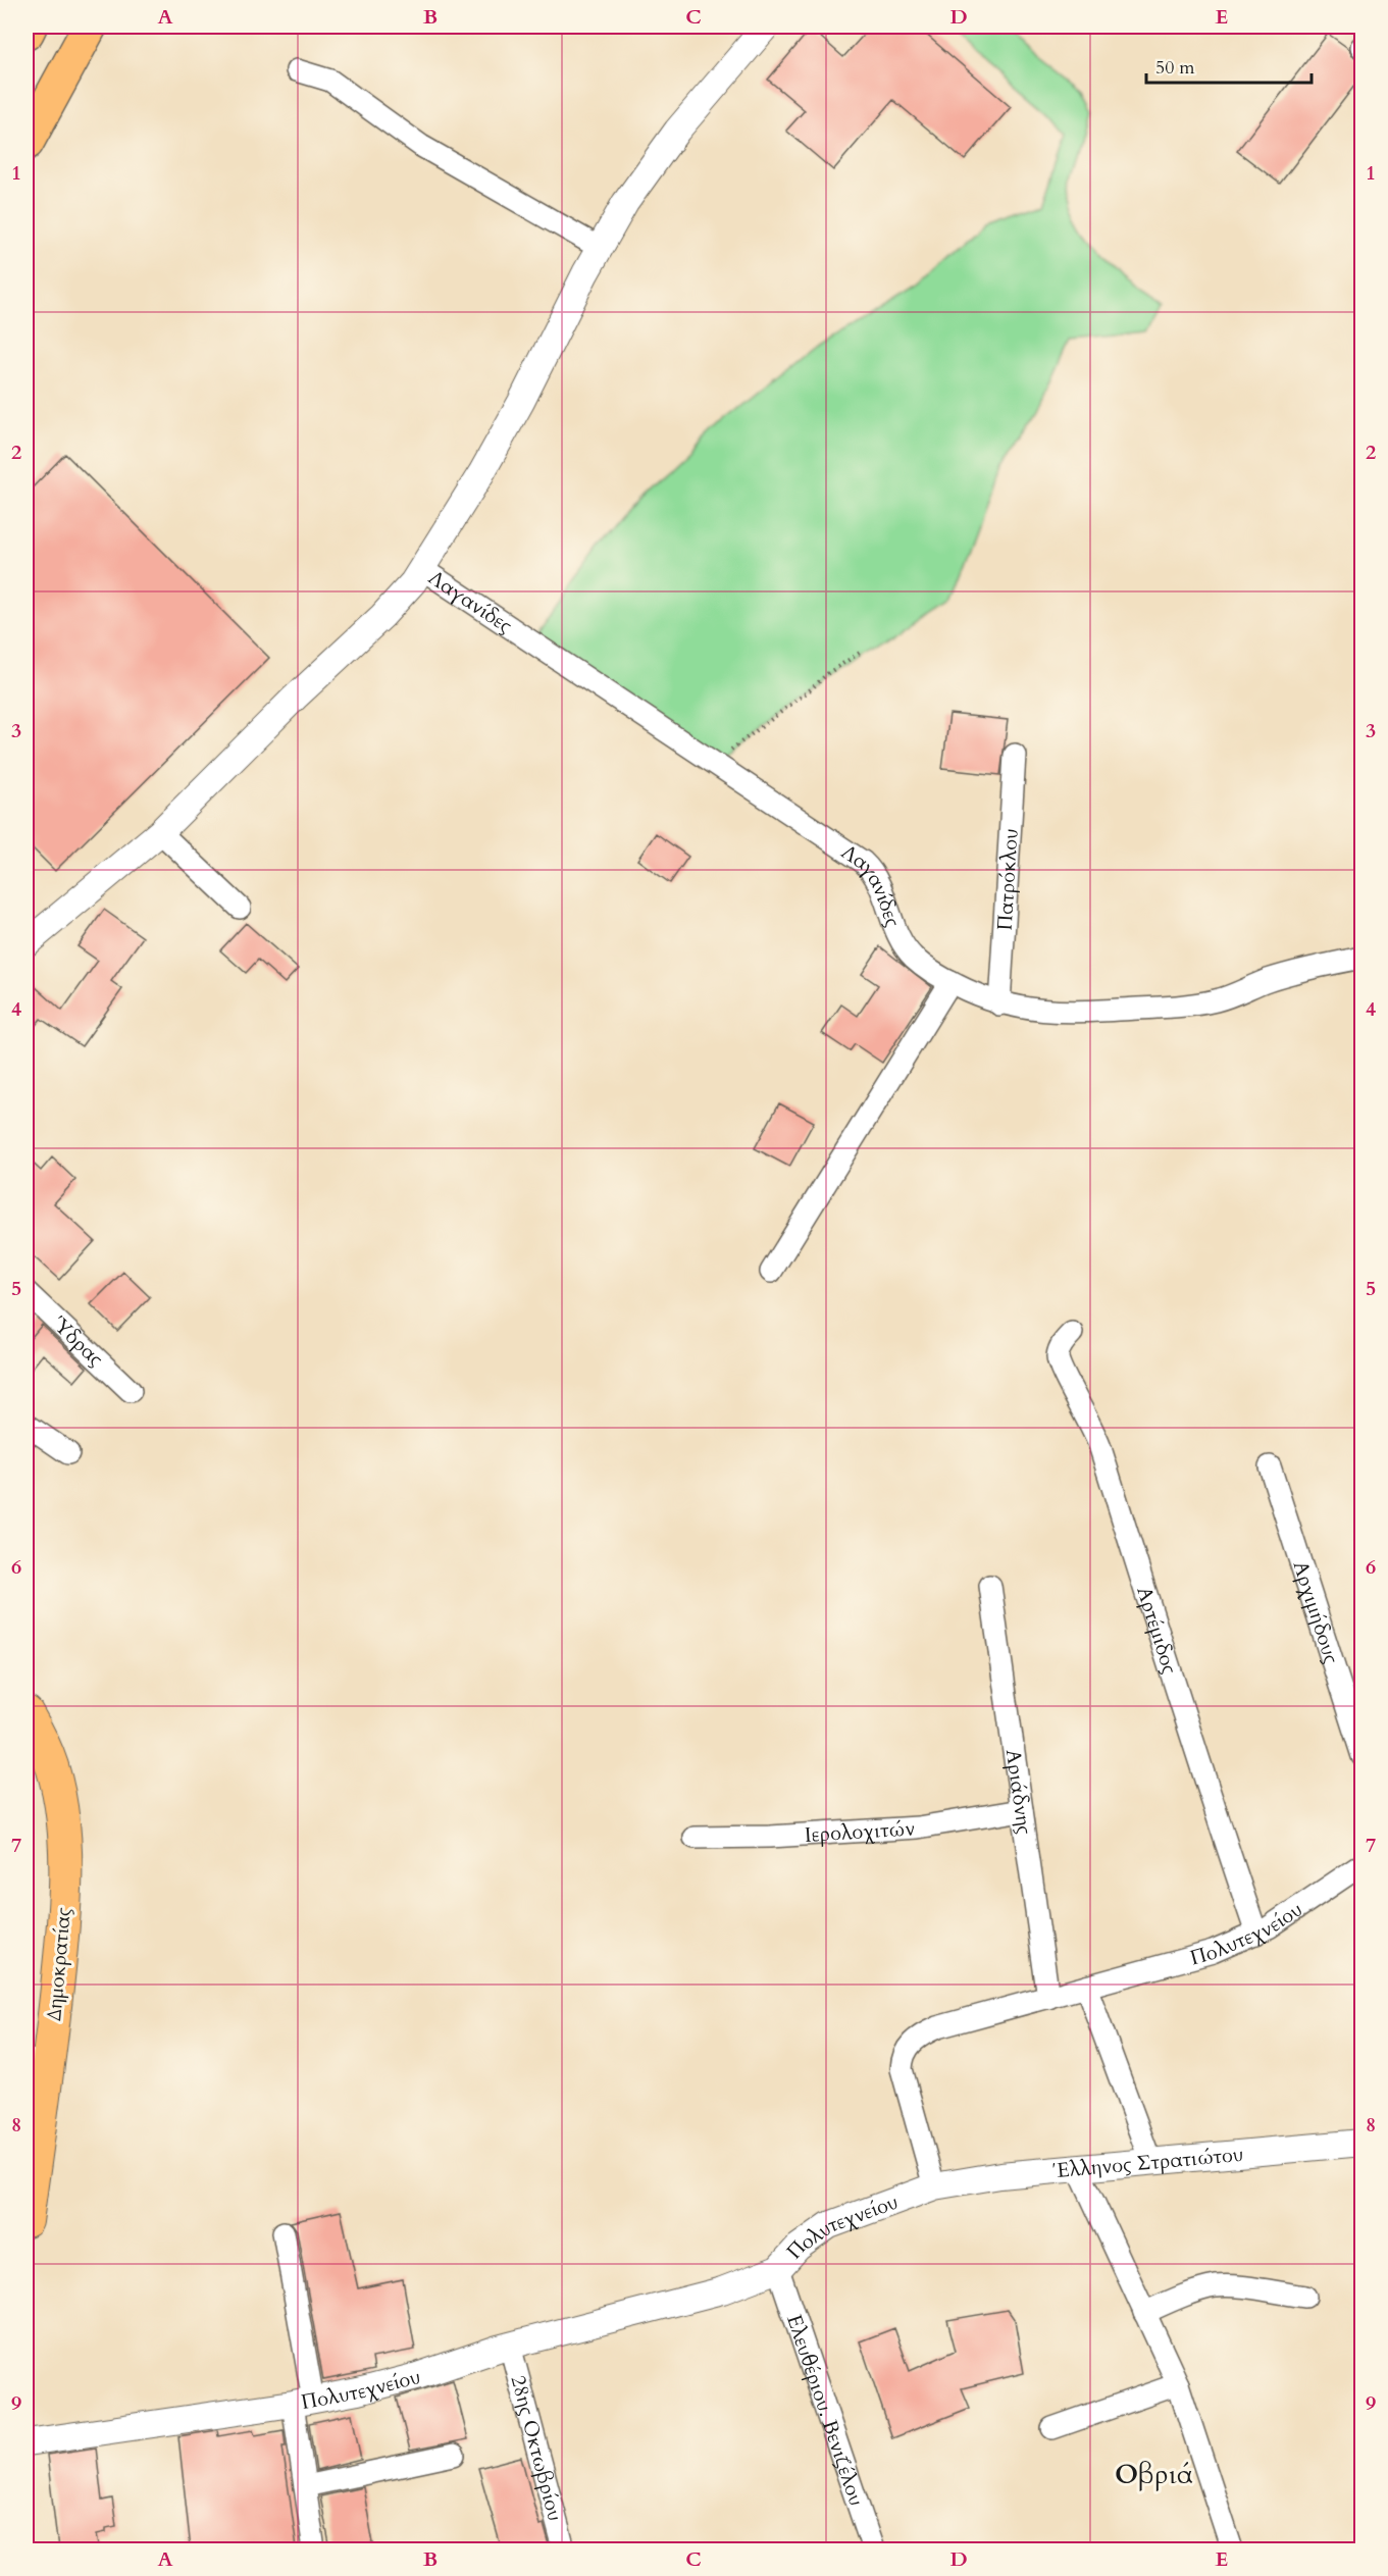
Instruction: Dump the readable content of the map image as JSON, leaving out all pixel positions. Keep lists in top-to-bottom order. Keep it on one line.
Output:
{"streets":{"main road":["Δημοκρατίας"],"street":["Λαγανίδες","Πατρόκλου","Ύδρας","Αρχιμήδους","Αρτέμιδος","Αριάδνης","Ιερολοχιτών","Πολυτεχνείου","Έλληνος Στρατιώτου","Ελευθέριου. Βενιζέλου","28ης Οκτωβρίου"]},"crossings":[["Λαγανίδες","Πατρόκλου"],["Αρτέμιδος","Πολυτεχνείου"],["Αριάδνης","Ιερολοχιτών"],["Αριάδνης","Πολυτεχνείου"],["Πολυτεχνείου","Έλληνος Στρατιώτου"],["Πολυτεχνείου","Ελευθέριου. Βενιζέλου"],["Πολυτεχνείου","28ης Οκτωβρίου"]],"districts":["Οβριά"],"scale_bar":"50 m","grid":{"columns":["A","B","C","D","E"],"rows":["1","2","3","4","5","6","7","8","9"]}}
